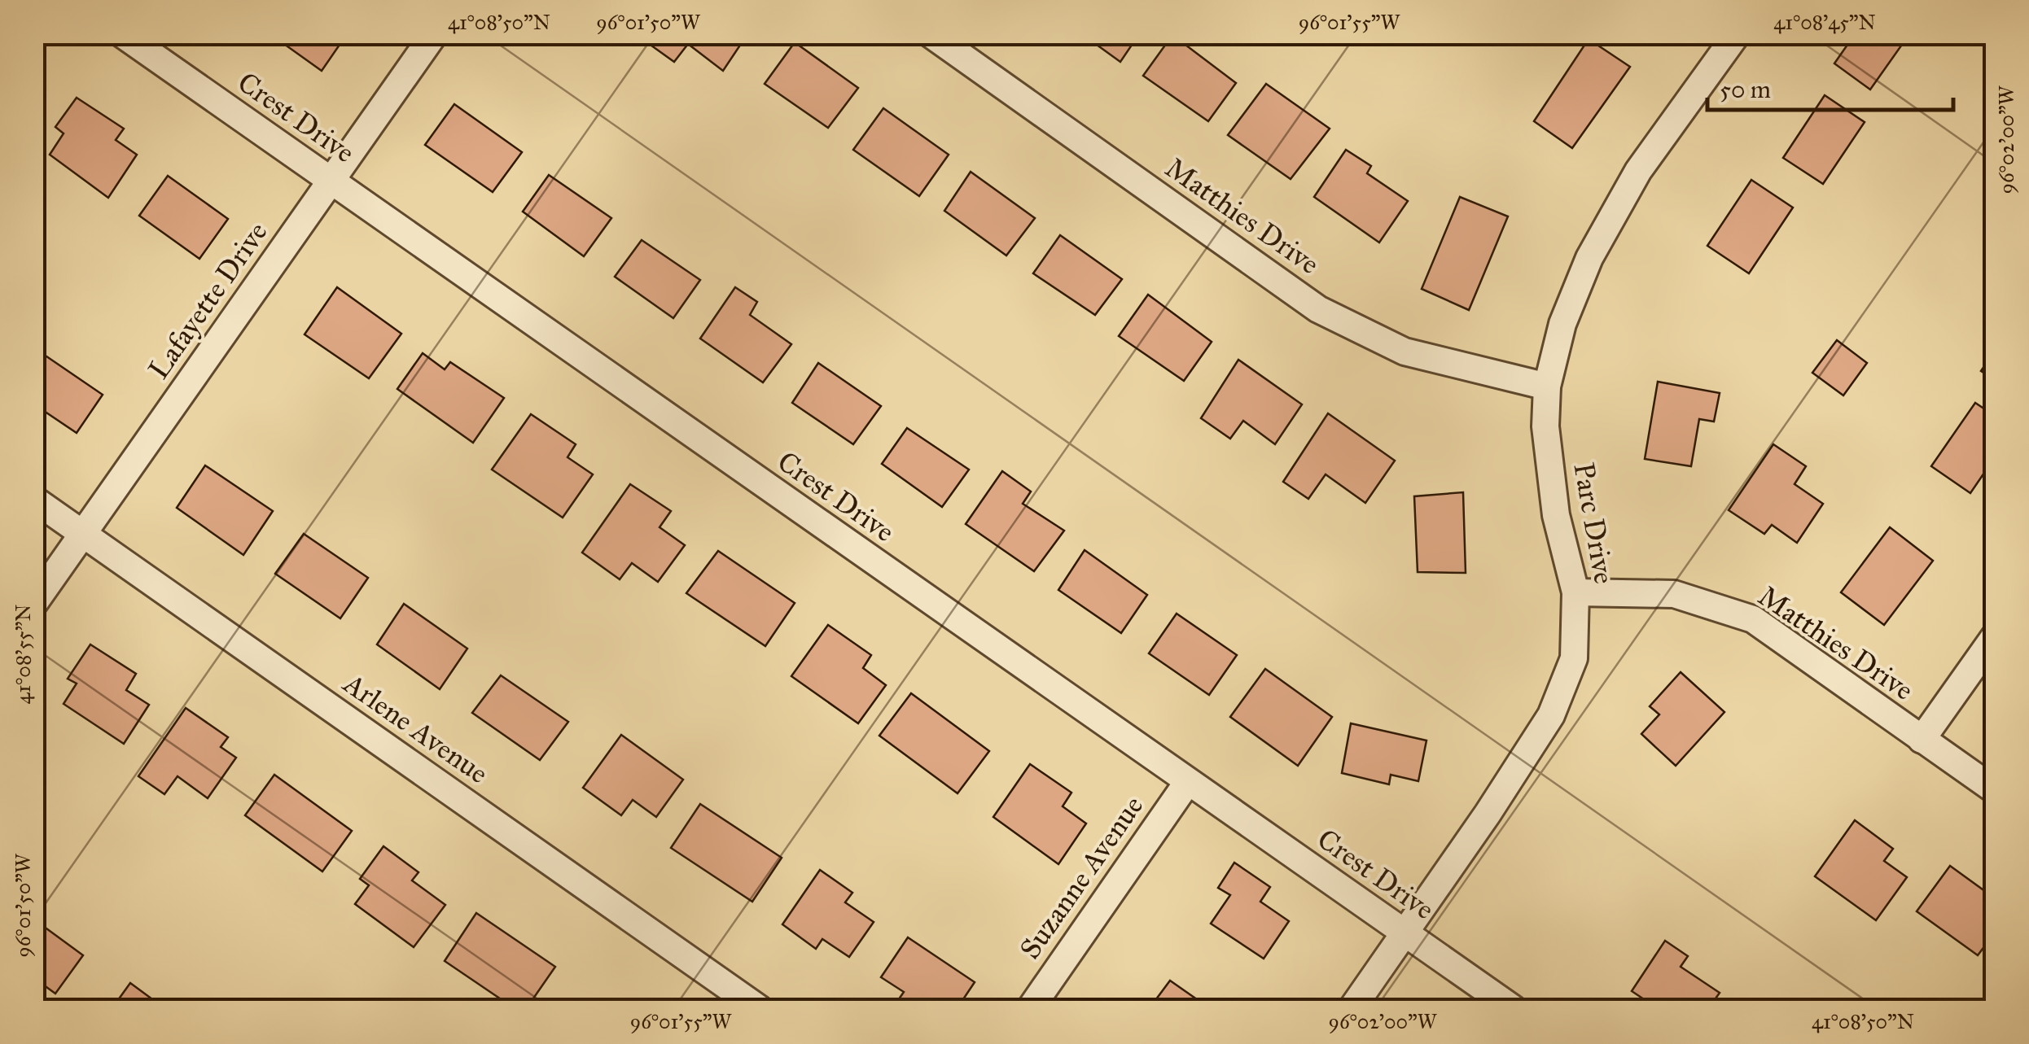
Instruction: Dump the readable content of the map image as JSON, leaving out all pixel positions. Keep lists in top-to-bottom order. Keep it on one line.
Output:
{"streets":{"street":["Crest Drive","Matthies Drive","Lafayette Drive","Parc Drive","Arlene Avenue","Suzanne Avenue"]},"crossings":[["Crest Drive","Lafayette Drive"],["Crest Drive","Parc Drive"],["Crest Drive","Suzanne Avenue"],["Matthies Drive","Parc Drive"],["Lafayette Drive","Arlene Avenue"]],"scale_bar":"50 m","coordinates":["41°08'50\"N","96°01'50\"W","96°01'55\"W","41°08'45\"N","96°02'00\"W","41°08'55\"N"]}
